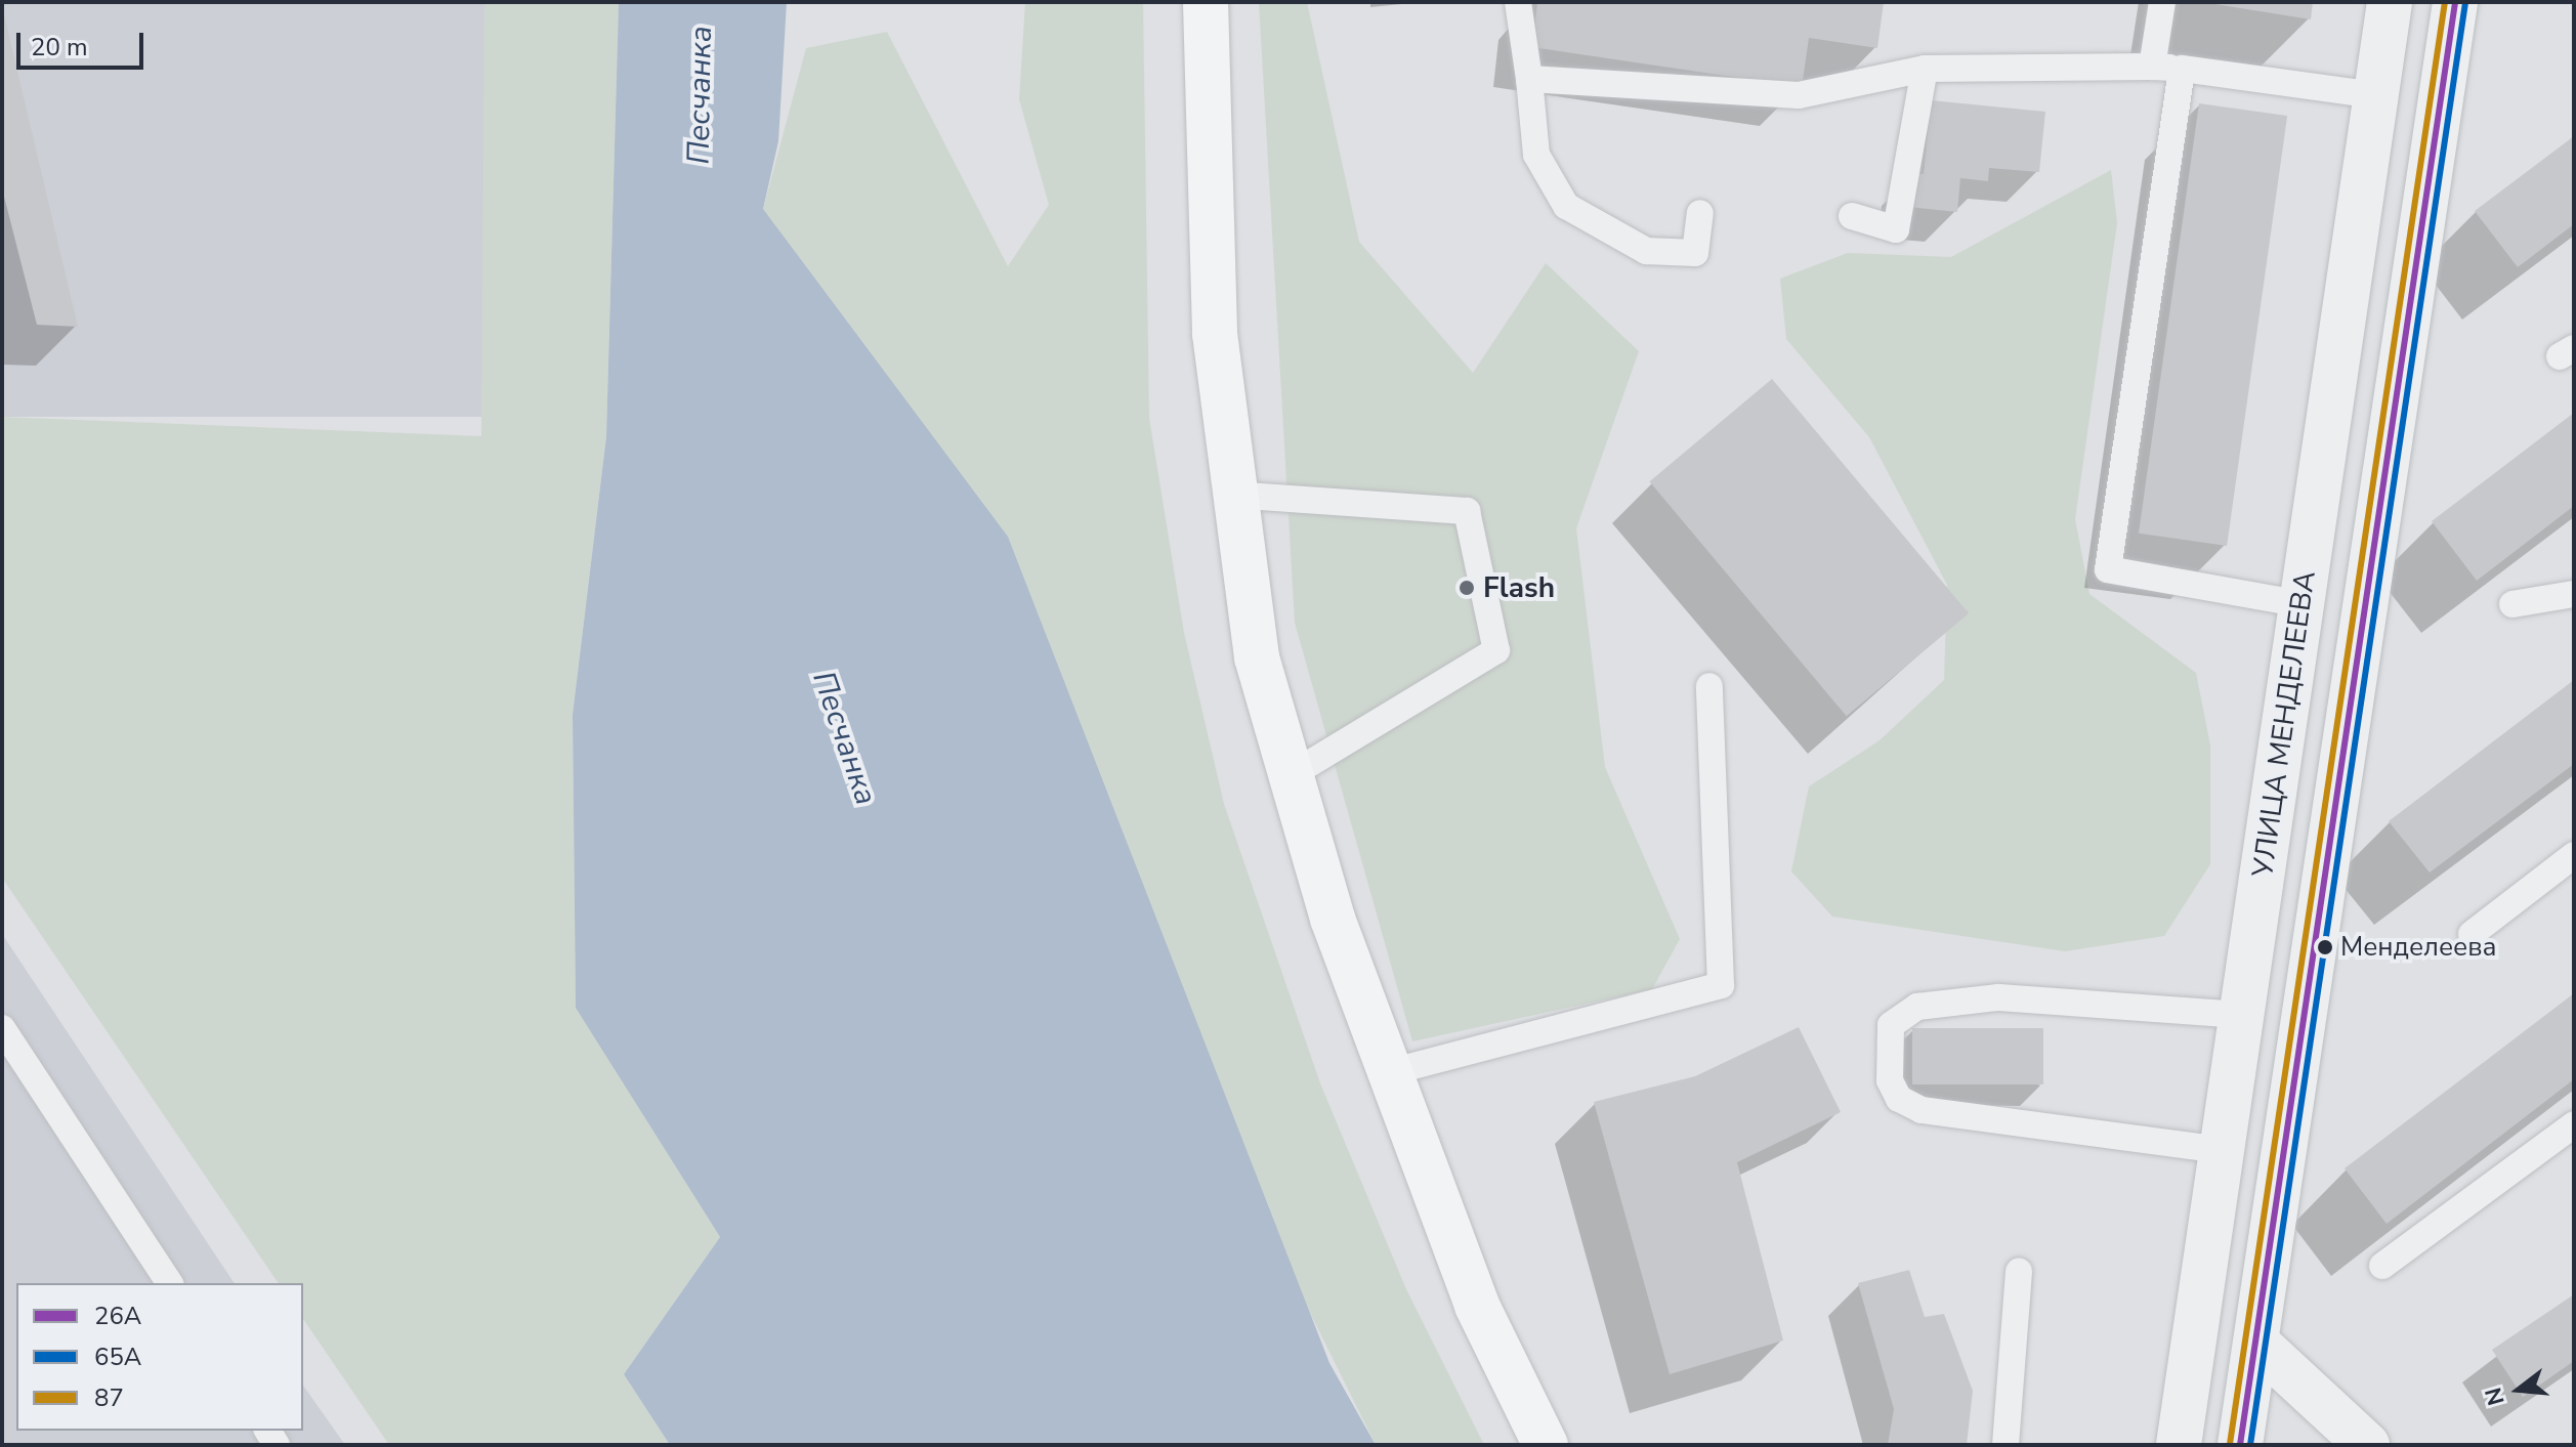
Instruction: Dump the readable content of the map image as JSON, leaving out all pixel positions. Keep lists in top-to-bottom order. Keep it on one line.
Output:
{"streets":{"street":["УЛИЦА МЕНДЕЛЕЕВА"]},"water":["Песчанка"],"places":["Flash","Менделеева"],"lines":["transit line 26А","transit line 87","transit line 65А"],"legend":["26А","65А","87"],"scale_bar":"20 m","north":"left"}
